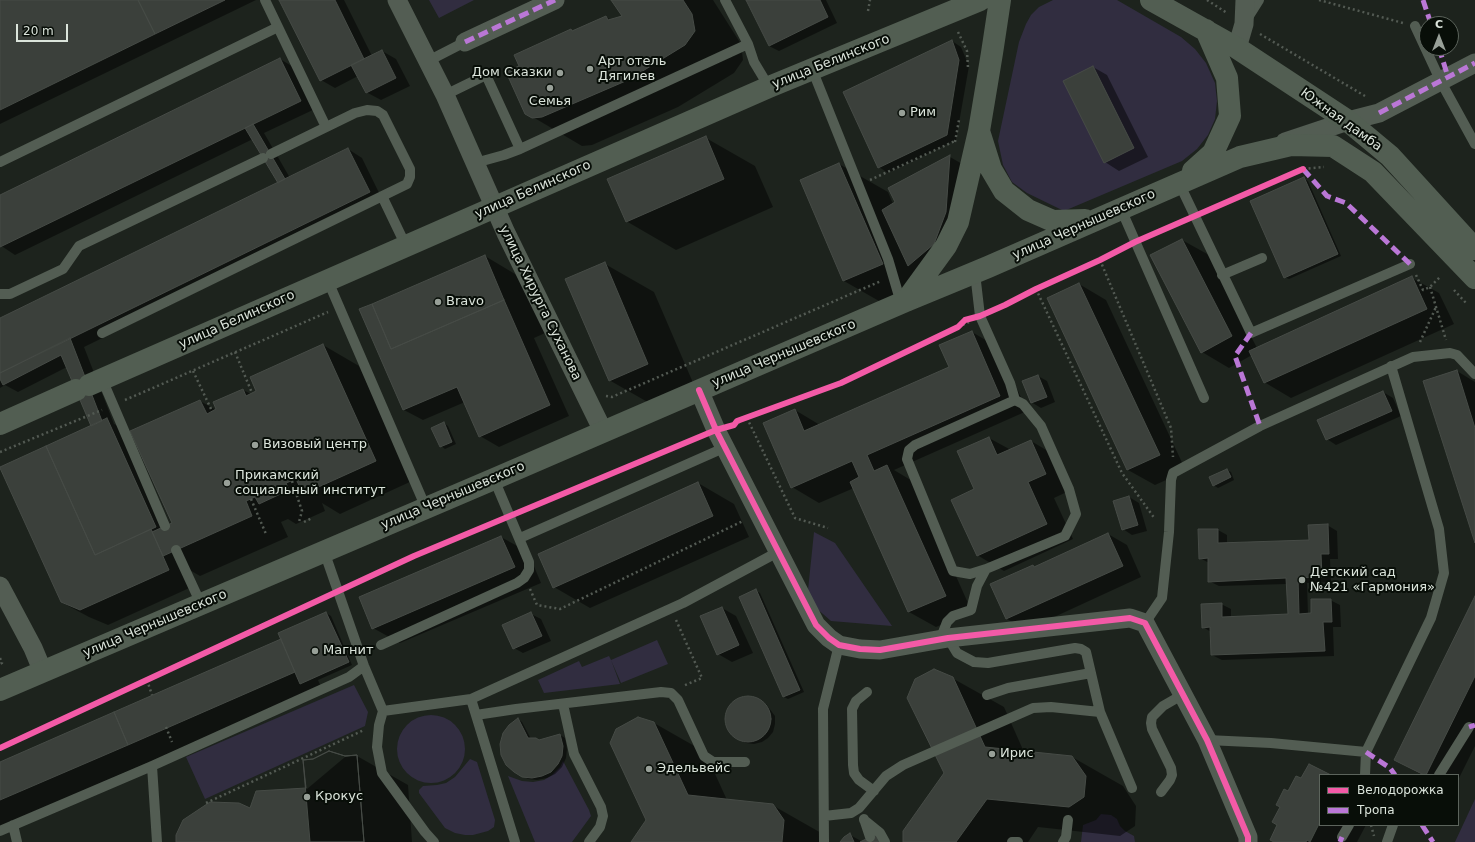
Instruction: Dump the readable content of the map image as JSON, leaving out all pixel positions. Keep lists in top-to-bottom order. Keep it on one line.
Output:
{"streets":{"main road":["улица Белинского","Южная дамба","улица Чернышевского"],"street":["улица Хирурга Суханова"]},"crossings":[["улица Белинского","улица Хирурга Суханова"],["Южная дамба","улица Чернышевского"],["улица Чернышевского","улица Хирурга Суханова"]],"places":["Арт отель Дягилев","Дом Сказки","Семья","Рим","Bravo","Визовый центр","Прикамский социальный институт","Детский сад №421 «Гармония»","Магнит","Ирис","Эдельвейс","Крокус"],"legend":["Велодорожка","Тропа"],"scale_bar":"20 m","north":"top"}
